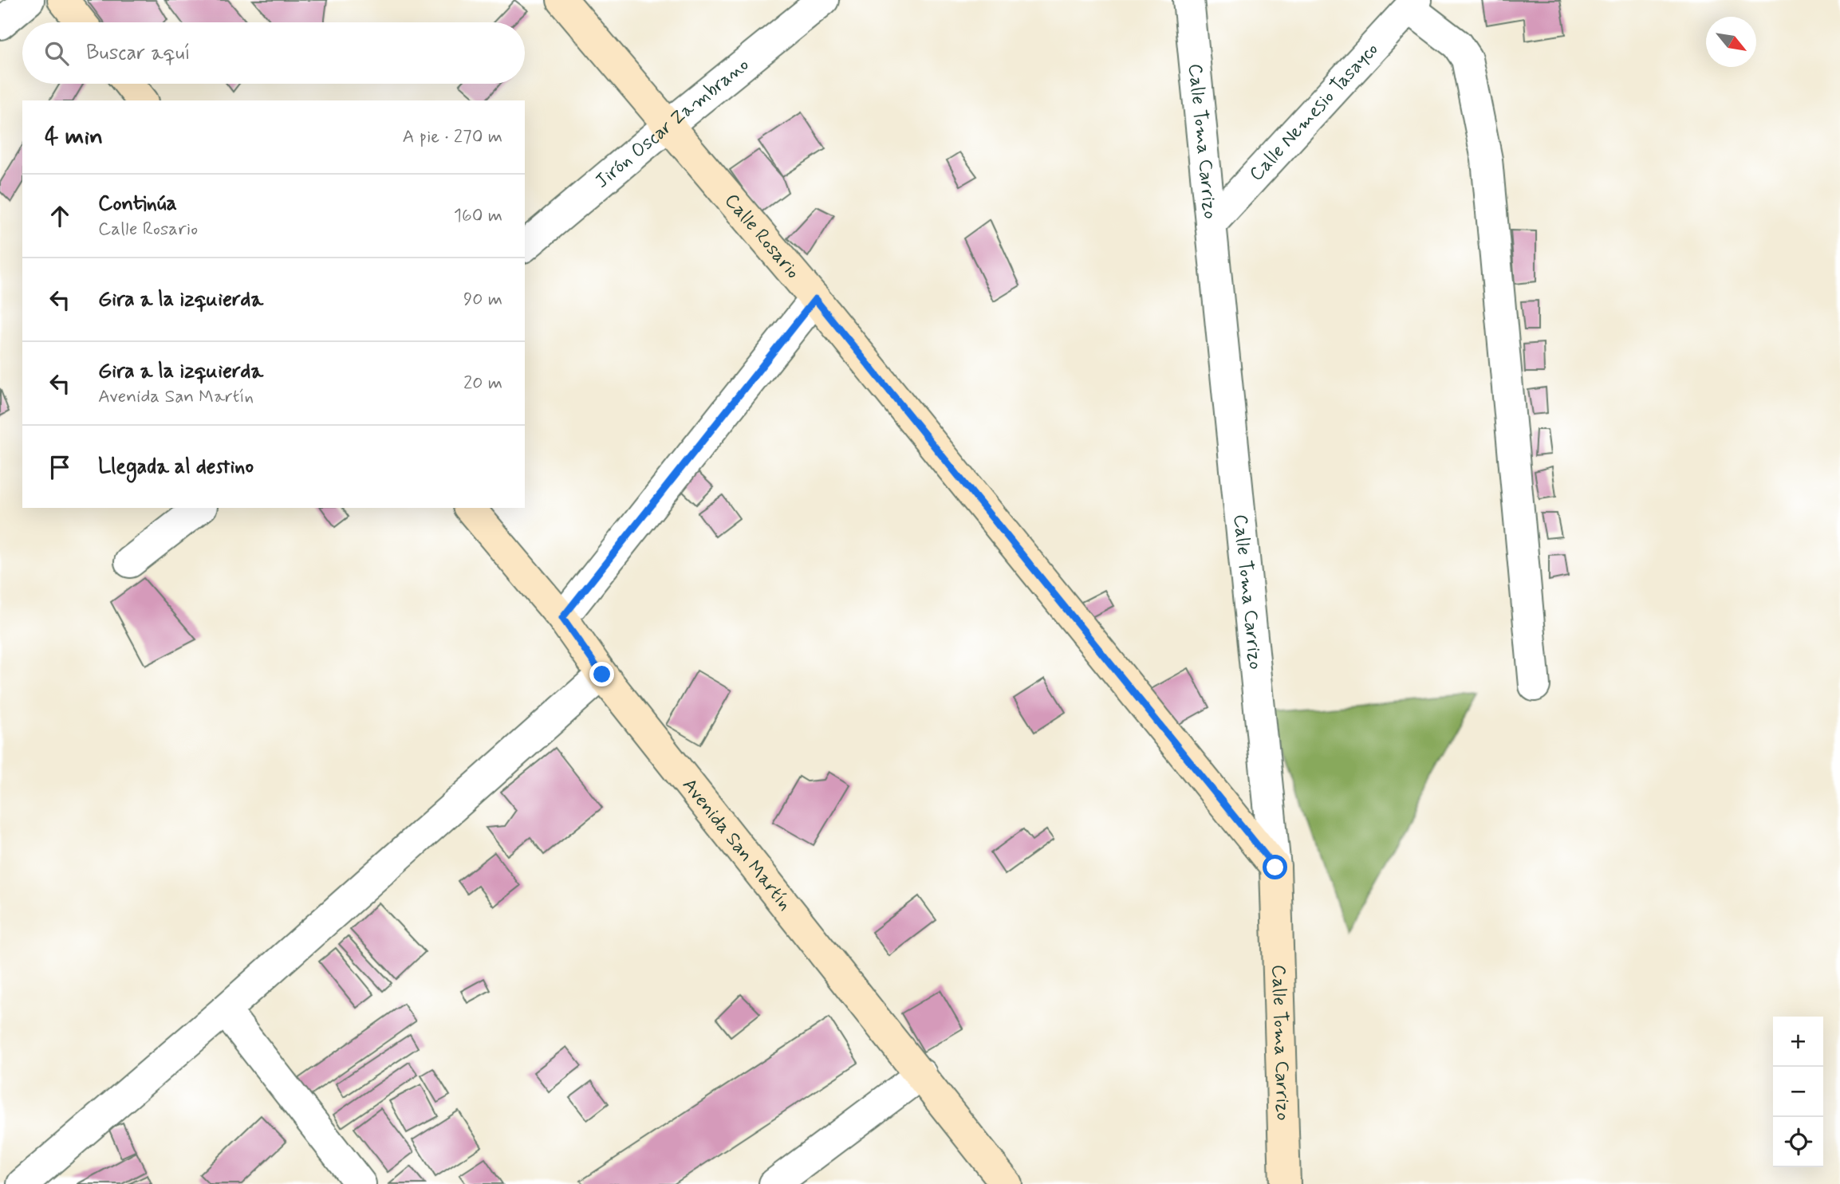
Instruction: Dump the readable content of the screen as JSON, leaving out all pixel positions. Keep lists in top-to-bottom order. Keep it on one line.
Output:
{"streets":{"main road":["Calle Toma Carrizo","Calle Rosario","Avenida San Martín"],"street":["Calle Nemesio Tasayco","Jirón Oscar Zambrano"]},"crossings":[["Calle Nemesio Tasayco","Calle Toma Carrizo"],["Jirón Oscar Zambrano","Calle Rosario"],["Calle Toma Carrizo","Calle Rosario"]],"north":"bottom right","page":{"search":"Buscar aquí","heading":["4 min","A pie · 270 m"],"list":[["Continúa","Calle Rosario","160 m"],["Gira a la izquierda","90 m"],["Gira a la izquierda","Avenida San Martín","20 m"],"Llegada al destino"],"map_buttons":["+","−"]}}
